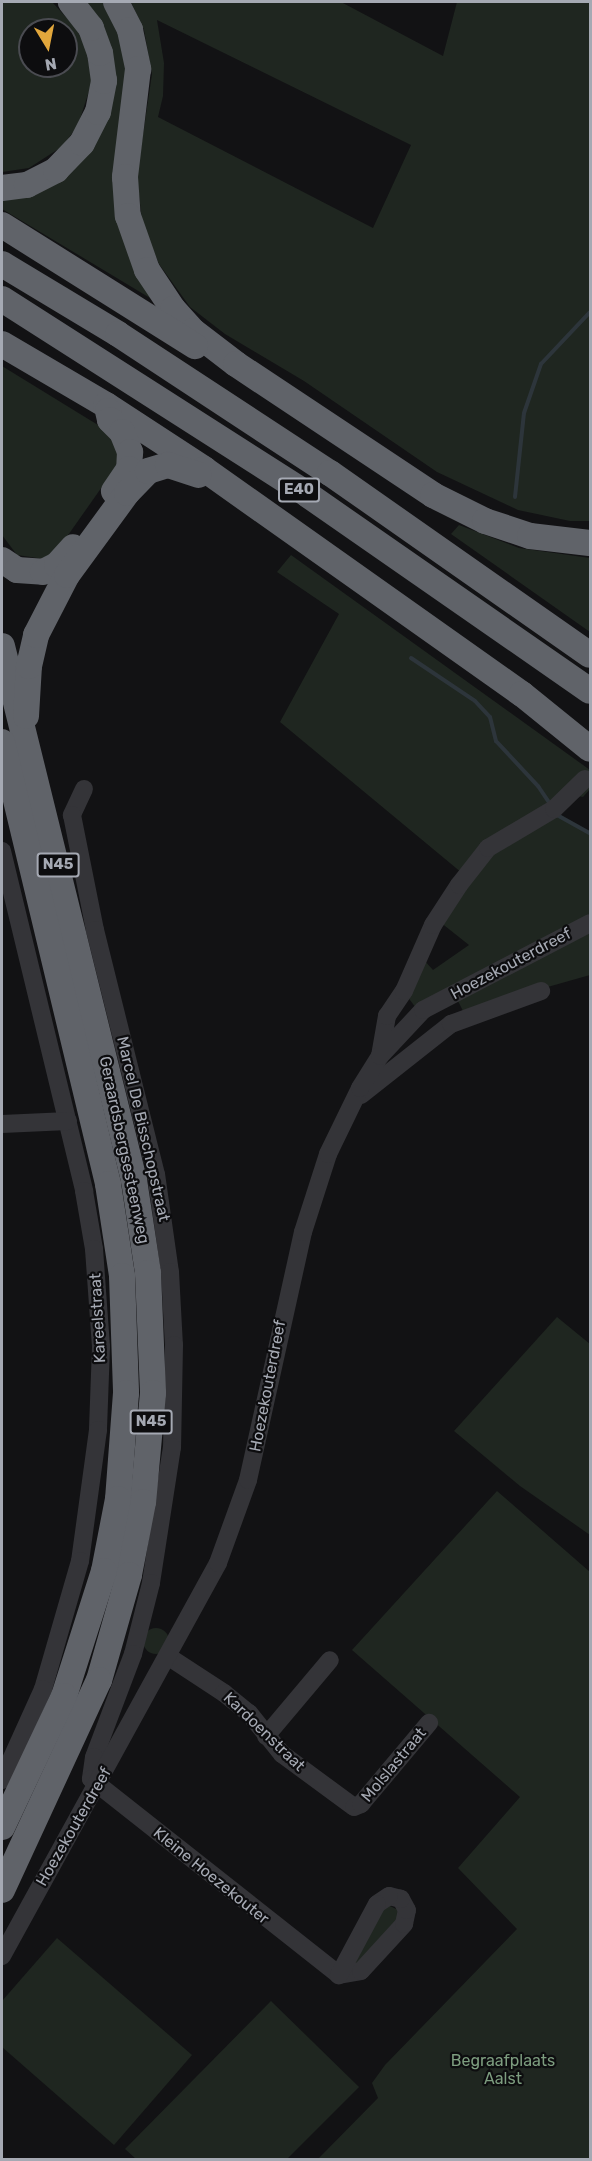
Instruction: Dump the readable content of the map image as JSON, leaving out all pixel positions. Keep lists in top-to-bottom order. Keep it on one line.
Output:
{"streets":{"highway":["E40","N45","Geraardsbergsesteenweg"],"street":["Hoezekouterdreef","Marcel De Bisschopstraat","Kareelstraat","Kardoenstraat","Molslastraat","Kleine Hoezekouter"]},"crossings":[["Hoezekouterdreef","Marcel De Bisschopstraat"],["Hoezekouterdreef","Kardoenstraat"],["Hoezekouterdreef","Kleine Hoezekouter"],["Kardoenstraat","Molslastraat"]],"parks":["Begraafplaats Aalst"],"north":"bottom"}
